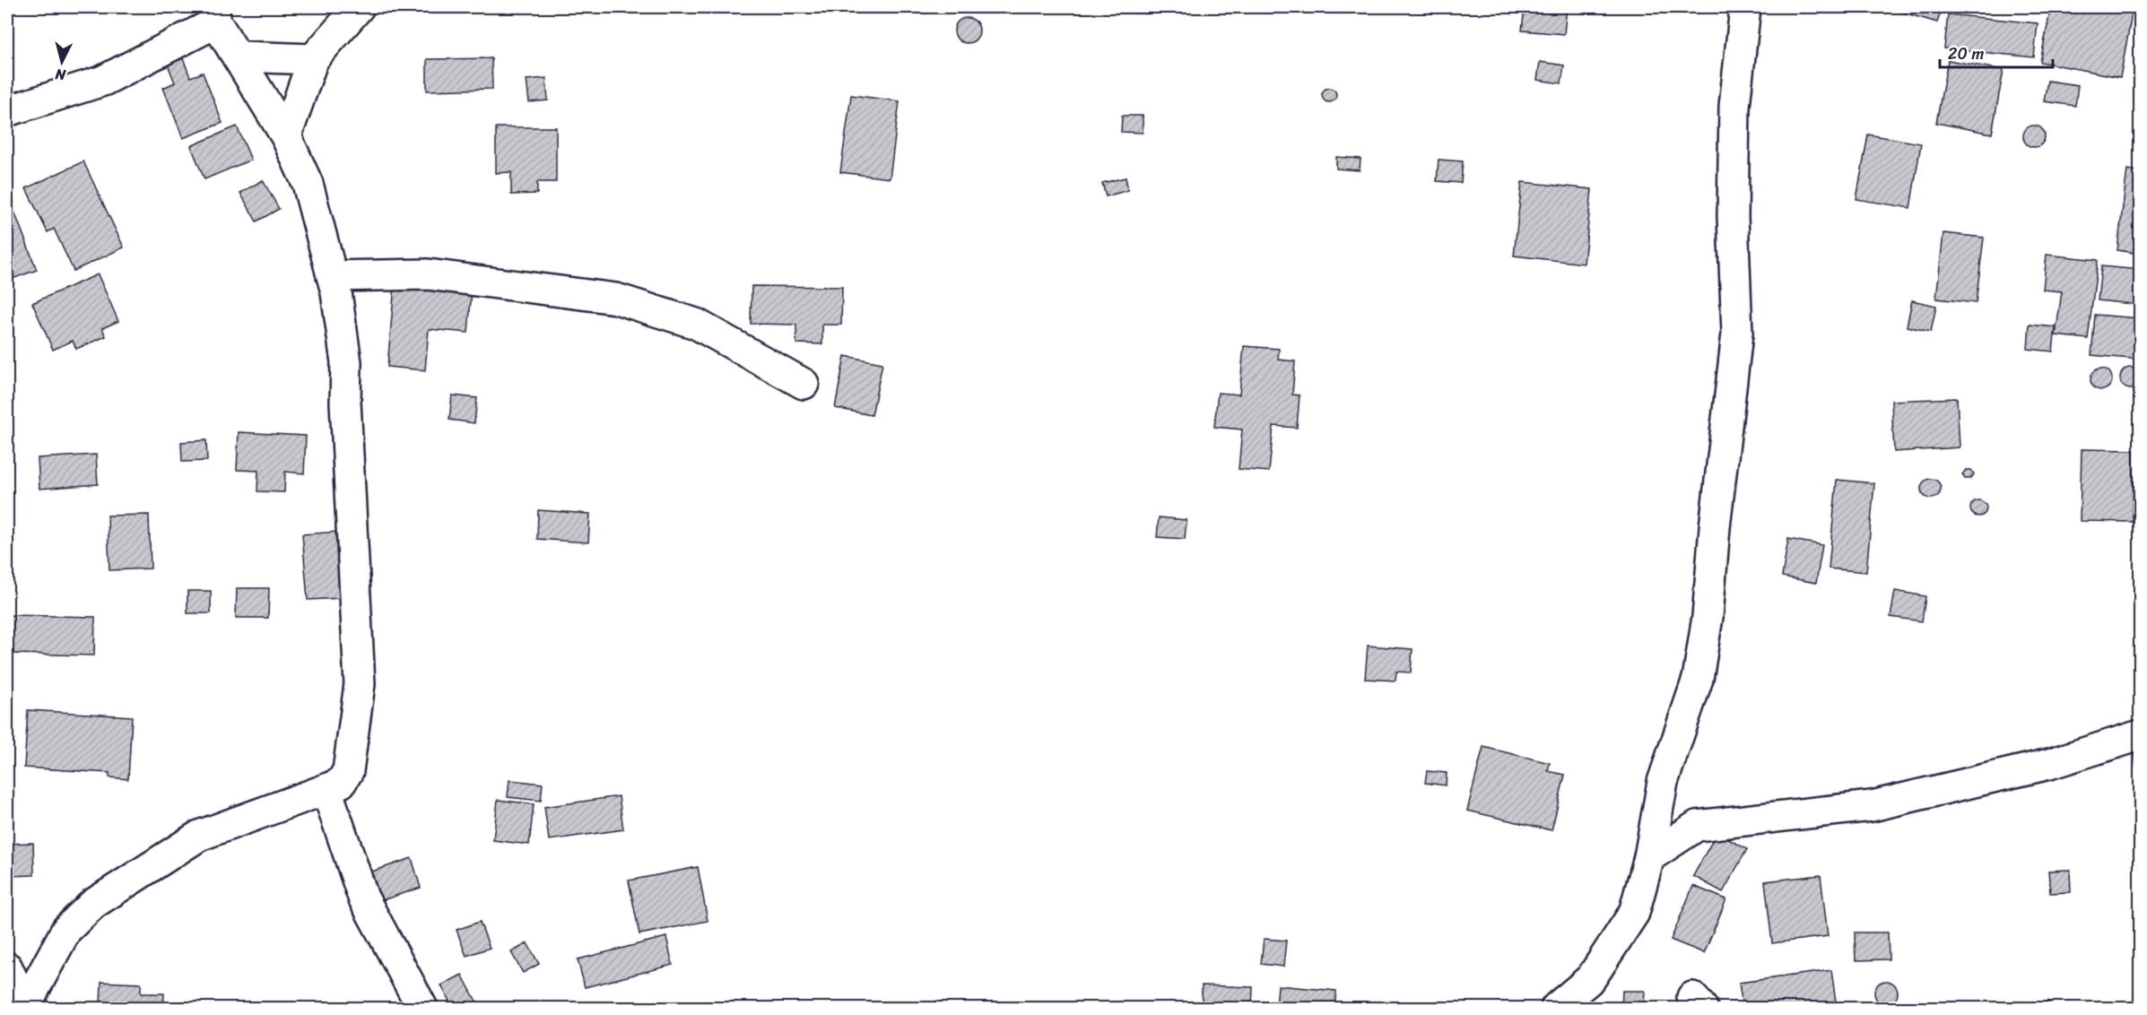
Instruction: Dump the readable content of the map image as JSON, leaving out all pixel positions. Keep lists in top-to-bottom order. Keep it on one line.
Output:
{"scale_bar":"20 m","north":"bottom"}
